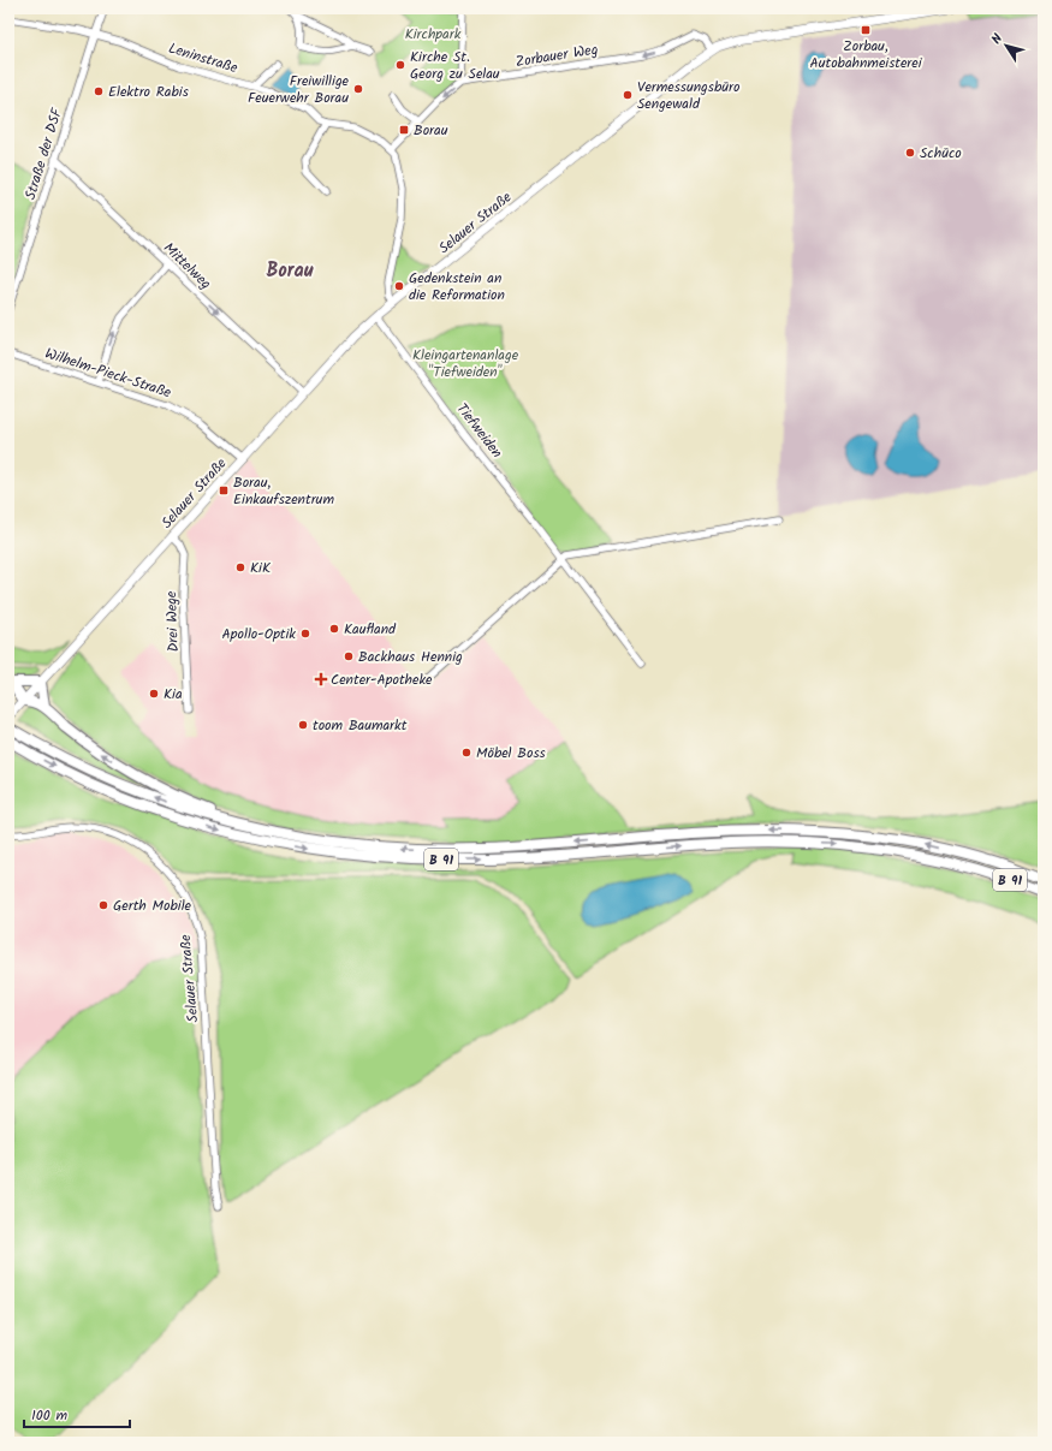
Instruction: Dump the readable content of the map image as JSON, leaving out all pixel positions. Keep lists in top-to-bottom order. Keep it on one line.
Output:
{"streets":{"highway":["B 91"],"main road":["Selauer Straße"],"street":["Zorbauer Weg","Leninstraße","Straße der DSF","Mittelweg","Wilhelm-Pieck-Straße","Tiefweiden","Drei Wege"]},"crossings":[["Zorbauer Weg","Selauer Straße"],["Leninstraße","Straße der DSF"],["Straße der DSF","Mittelweg"],["Selauer Straße","Mittelweg"],["Selauer Straße","Wilhelm-Pieck-Straße"],["Selauer Straße","Tiefweiden"],["Selauer Straße","Drei Wege"]],"one_way":["Zorbauer Weg","Mittelweg"],"districts":["Borau"],"parks":["Kirchpark","Kleingartenanlage \"Tiefweiden\""],"places":{"transit":["Zorbau, Autobahnmeisterei","Borau","Borau, Einkaufszentrum"],"other":["Kirche St. Georg zu Selau","Freiwillige Feuerwehr Borau","Elektro Rabis","Vermessungsbüro Sengewald","Schüco","Gedenkstein an die Reformation","KiK","Kaufland","Apollo-Optik","Backhaus Hennig","Kia","toom Baumarkt","Möbel Boss","Gerth Mobile"],"health":["Center-Apotheke"]},"scale_bar":"100 m","north":"top left"}
